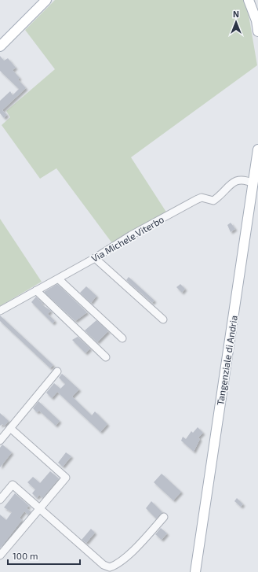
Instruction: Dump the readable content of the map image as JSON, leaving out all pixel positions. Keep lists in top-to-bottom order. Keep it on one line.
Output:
{"streets":{"main road":["Tangenziale di Andria"],"street":["Via Michele Viterbo"]},"crossings":[["Via Michele Viterbo","Tangenziale di Andria"]],"scale_bar":"100 m","north":"top"}
